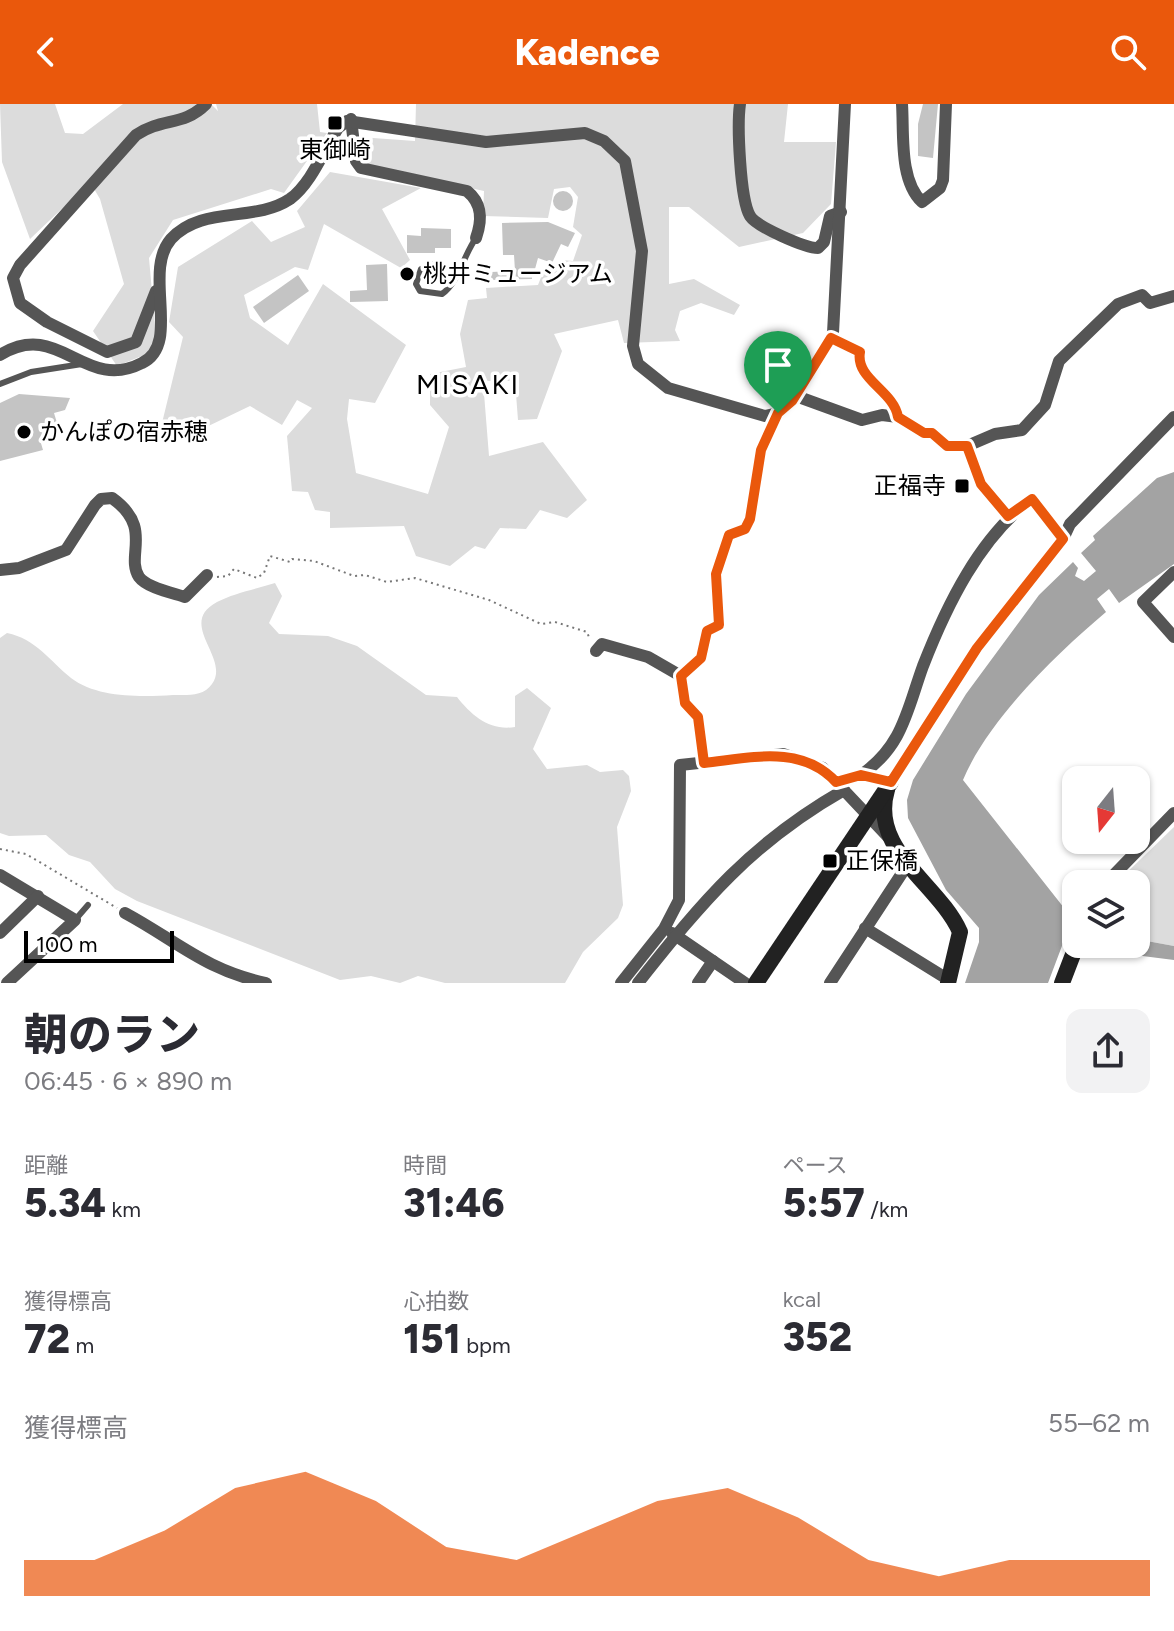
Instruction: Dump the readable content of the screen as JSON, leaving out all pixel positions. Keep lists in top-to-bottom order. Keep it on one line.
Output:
{"districts":["MISAKI"],"places":{"transit":["東御崎","正福寺","正保橋"],"other":["桃井ミュージアム","かんぽの宿赤穂"]},"scale_bar":"100 m","north":"bottom","page":{"header":"Kadence","scale":"100 m","heading":["朝のラン","06:45 · 6 × 890 m"],"stats":[["距離","5.34 km"],["時間","31:46"],["ペース","5:57 /km"],["獲得標高","72 m"],["心拍数","151 bpm"],["kcal","352"]],"chart":["獲得標高","55–62 m"]}}
